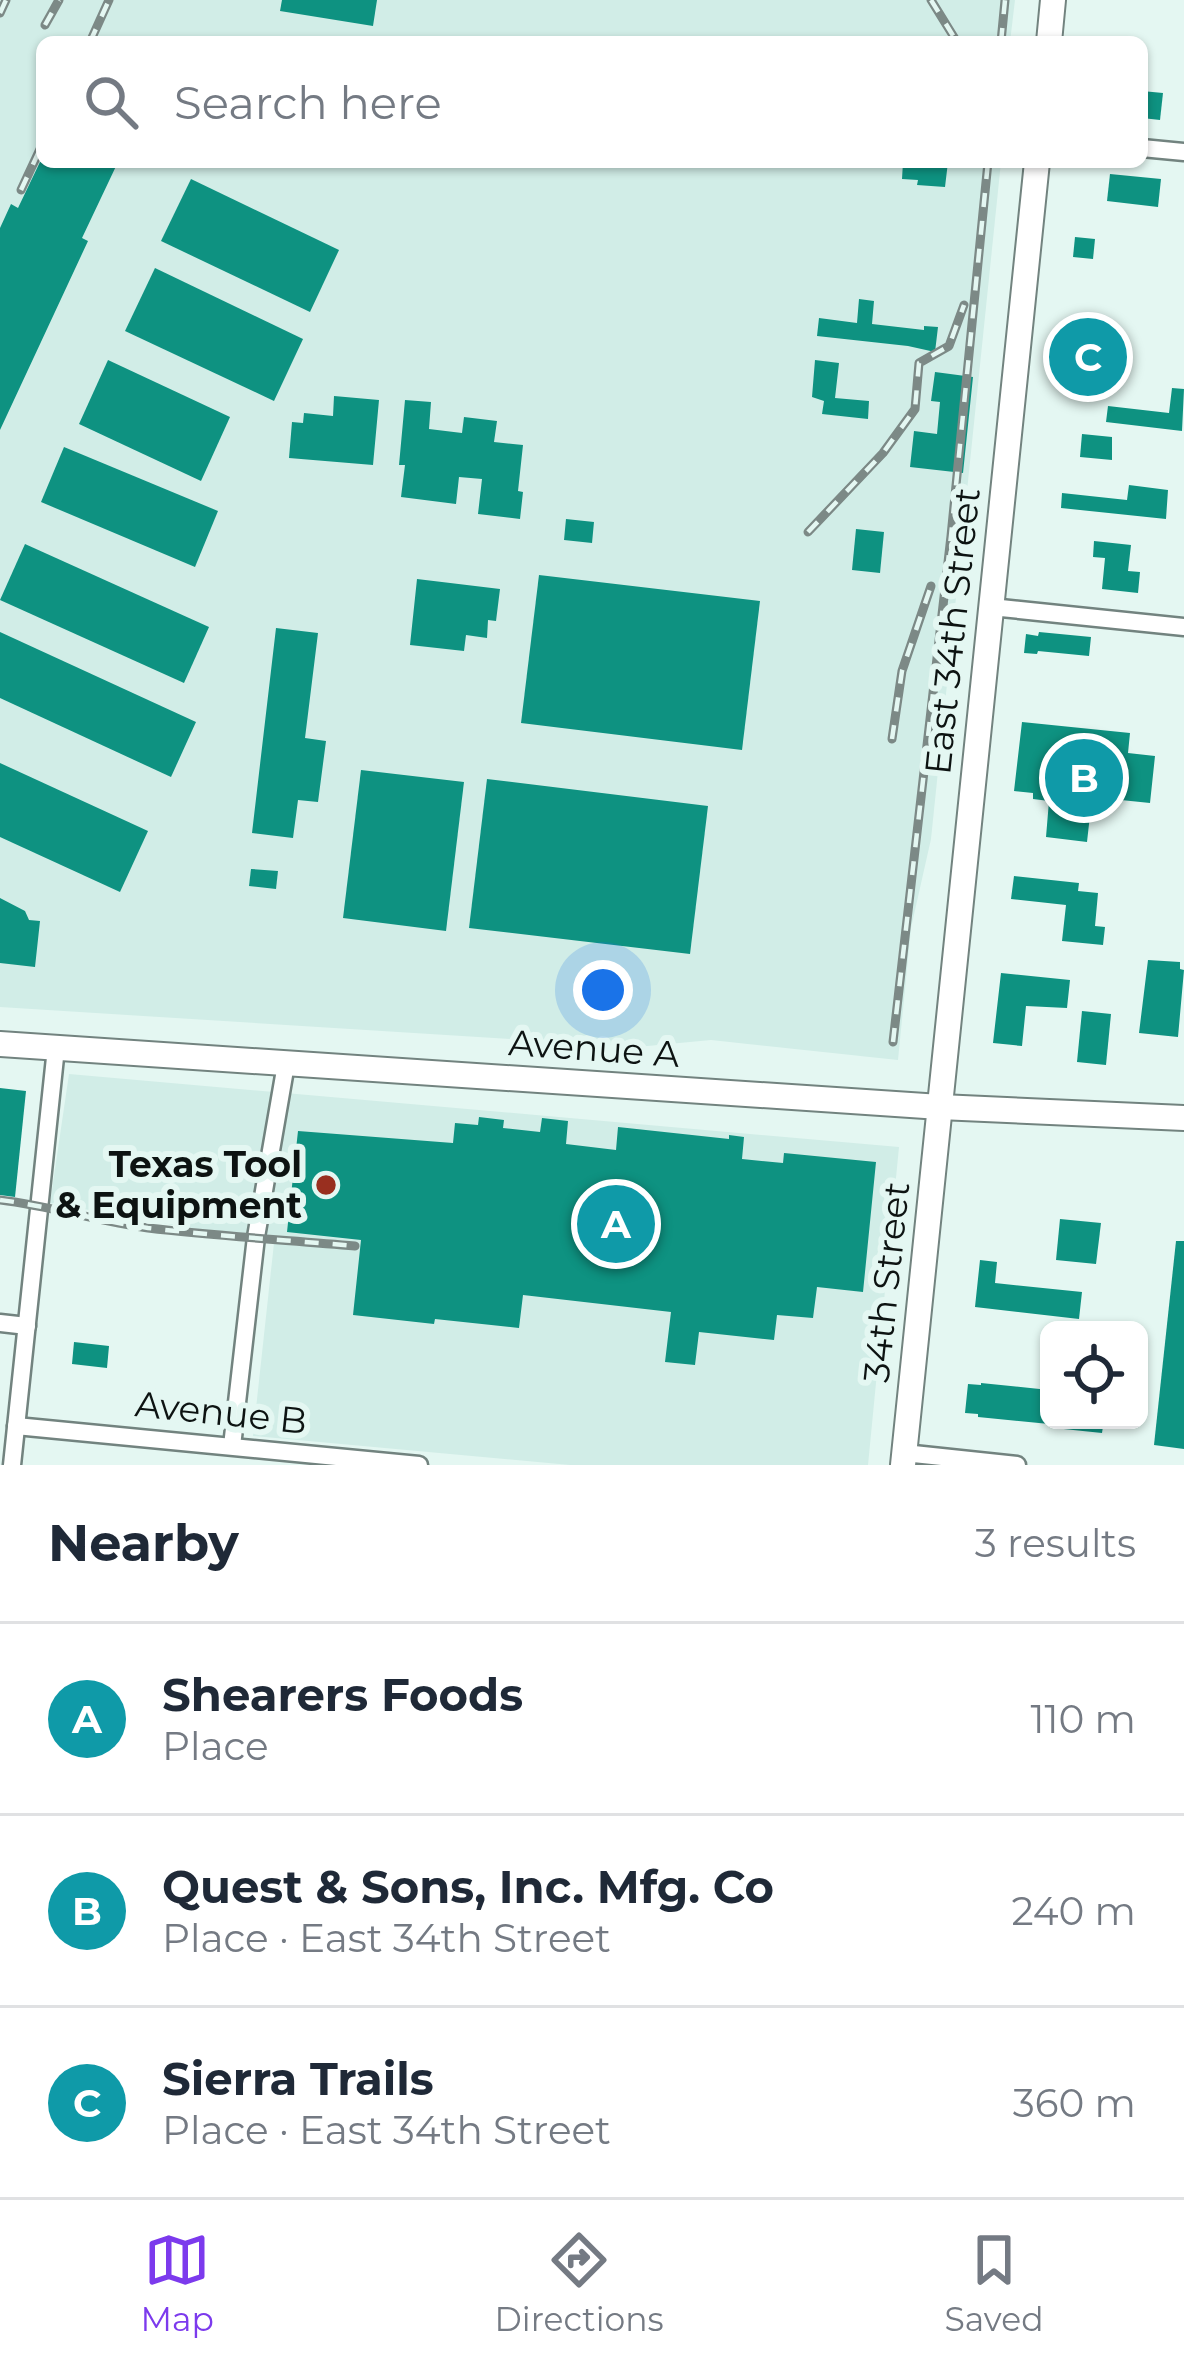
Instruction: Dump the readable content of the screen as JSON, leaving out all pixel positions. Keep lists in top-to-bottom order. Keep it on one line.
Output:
{"streets":{"main road":["East 34th Street","Avenue A","34th Street"],"street":["Avenue B"]},"crossings":[["East 34th Street","Avenue A"],["East 34th Street","34th Street"],["Avenue A","34th Street"]],"places":["Texas Tool & Equipment"],"page":{"search":"Search here","pins":["C","B","A"],"heading":["Nearby","3 results"],"list":[{"mark":"A","name":"Shearers Foods","note":"Place","value":"110 m"},{"mark":"B","name":"Quest & Sons, Inc. Mfg. Co","note":"Place · East 34th Street","value":"240 m"},{"mark":"C","name":"Sierra Trails","note":"Place · East 34th Street","value":"360 m"}],"nav":["Map","Directions","Saved"]}}
